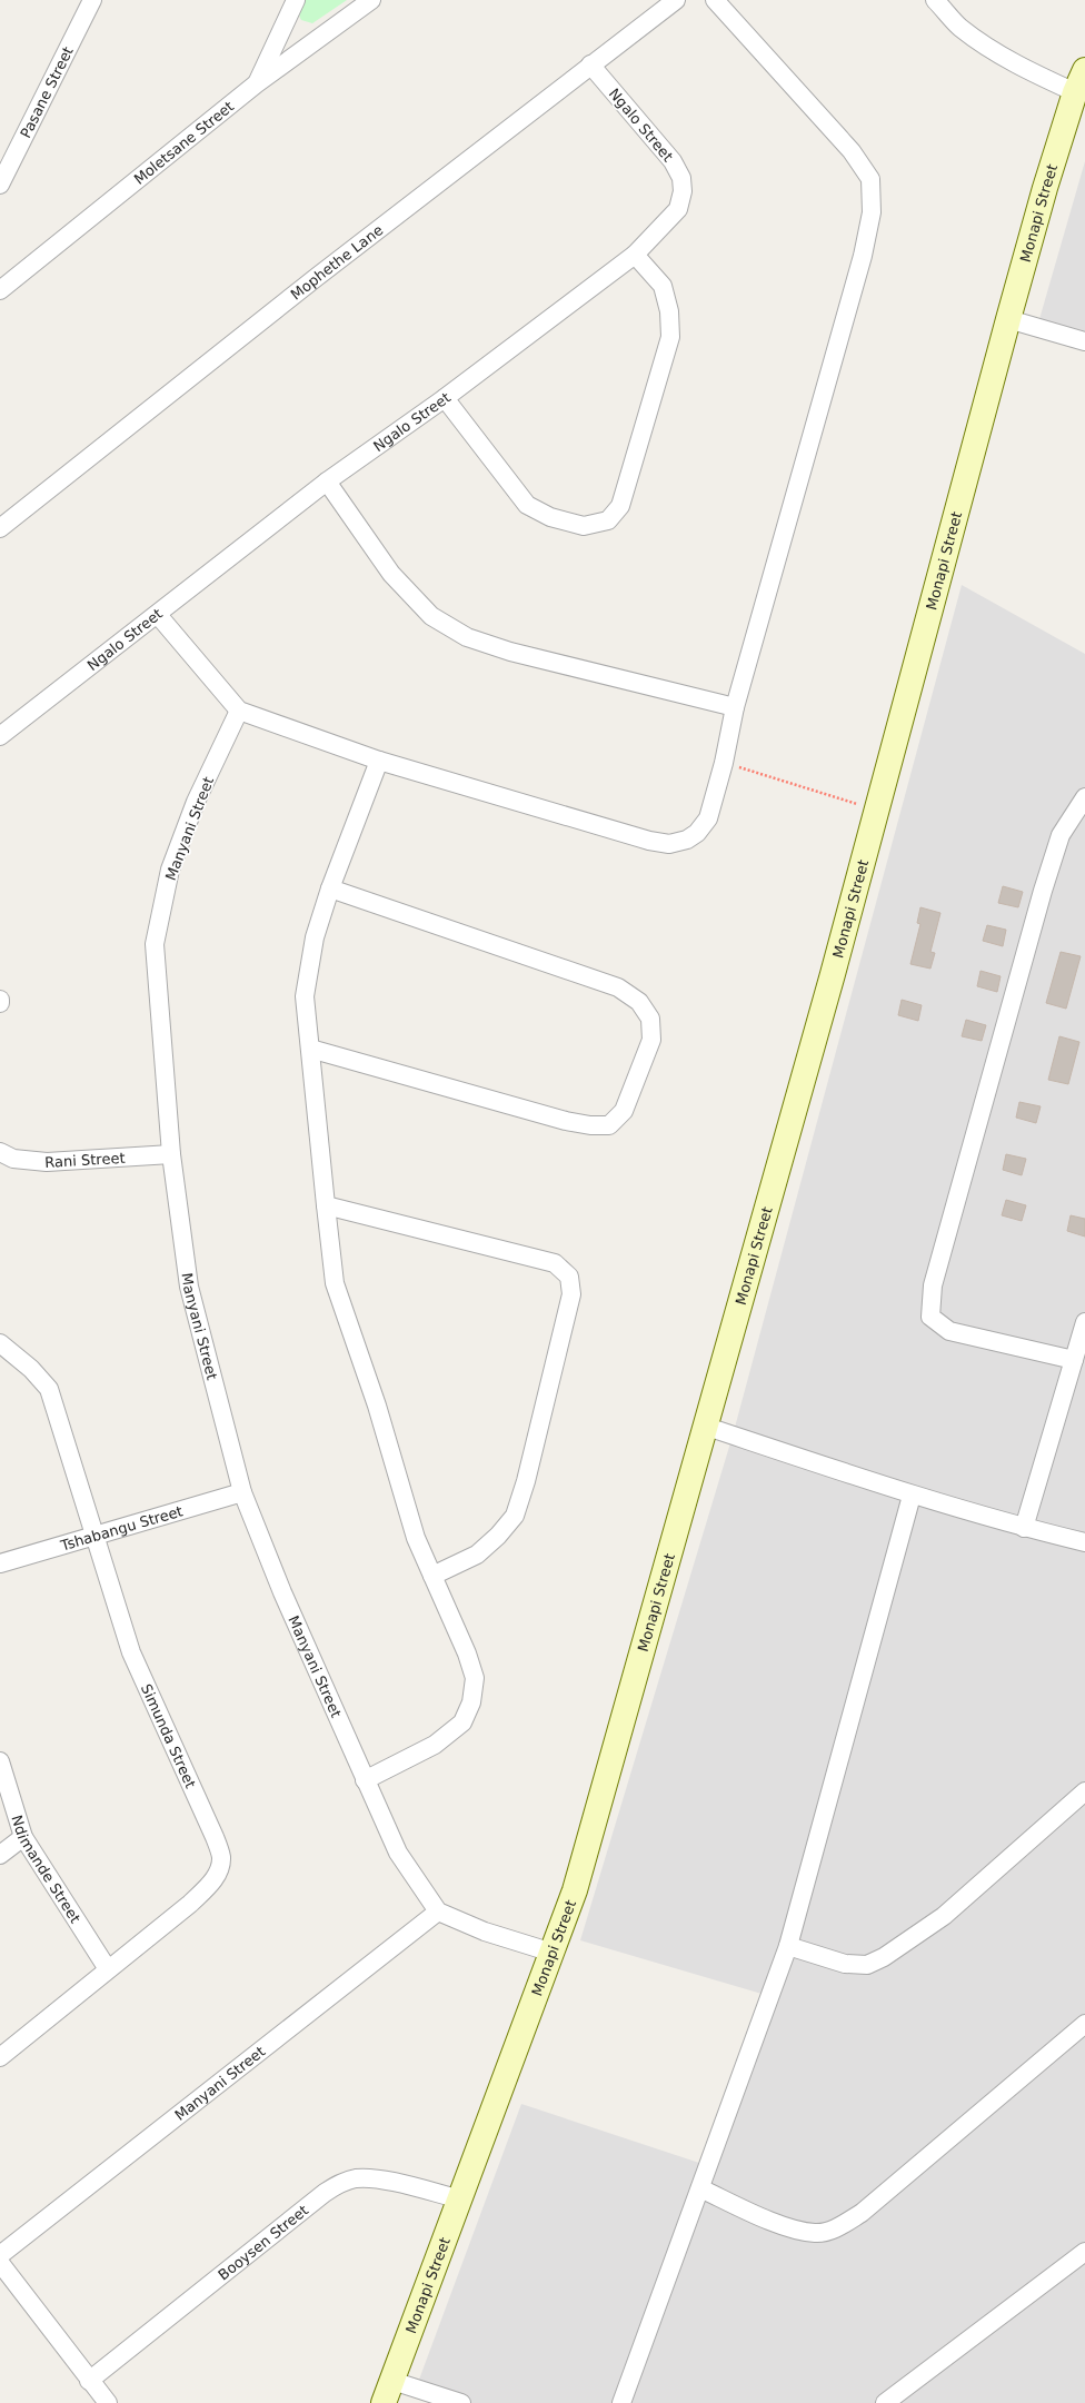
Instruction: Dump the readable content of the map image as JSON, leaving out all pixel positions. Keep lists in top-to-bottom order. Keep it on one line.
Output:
{"streets":{"street":["Pasane Street","Ngalo Street","Moletsane Street","Monapi Street","Mophethe Lane","Manyani Street","Rani Street","Tshabangu Street","Simunda Street","Ndimande Street","Booysen Street"]},"crossings":[["Ngalo Street","Mophethe Lane"],["Monapi Street","Booysen Street"],["Manyani Street","Rani Street"],["Manyani Street","Tshabangu Street"],["Tshabangu Street","Simunda Street"],["Simunda Street","Ndimande Street"]]}
